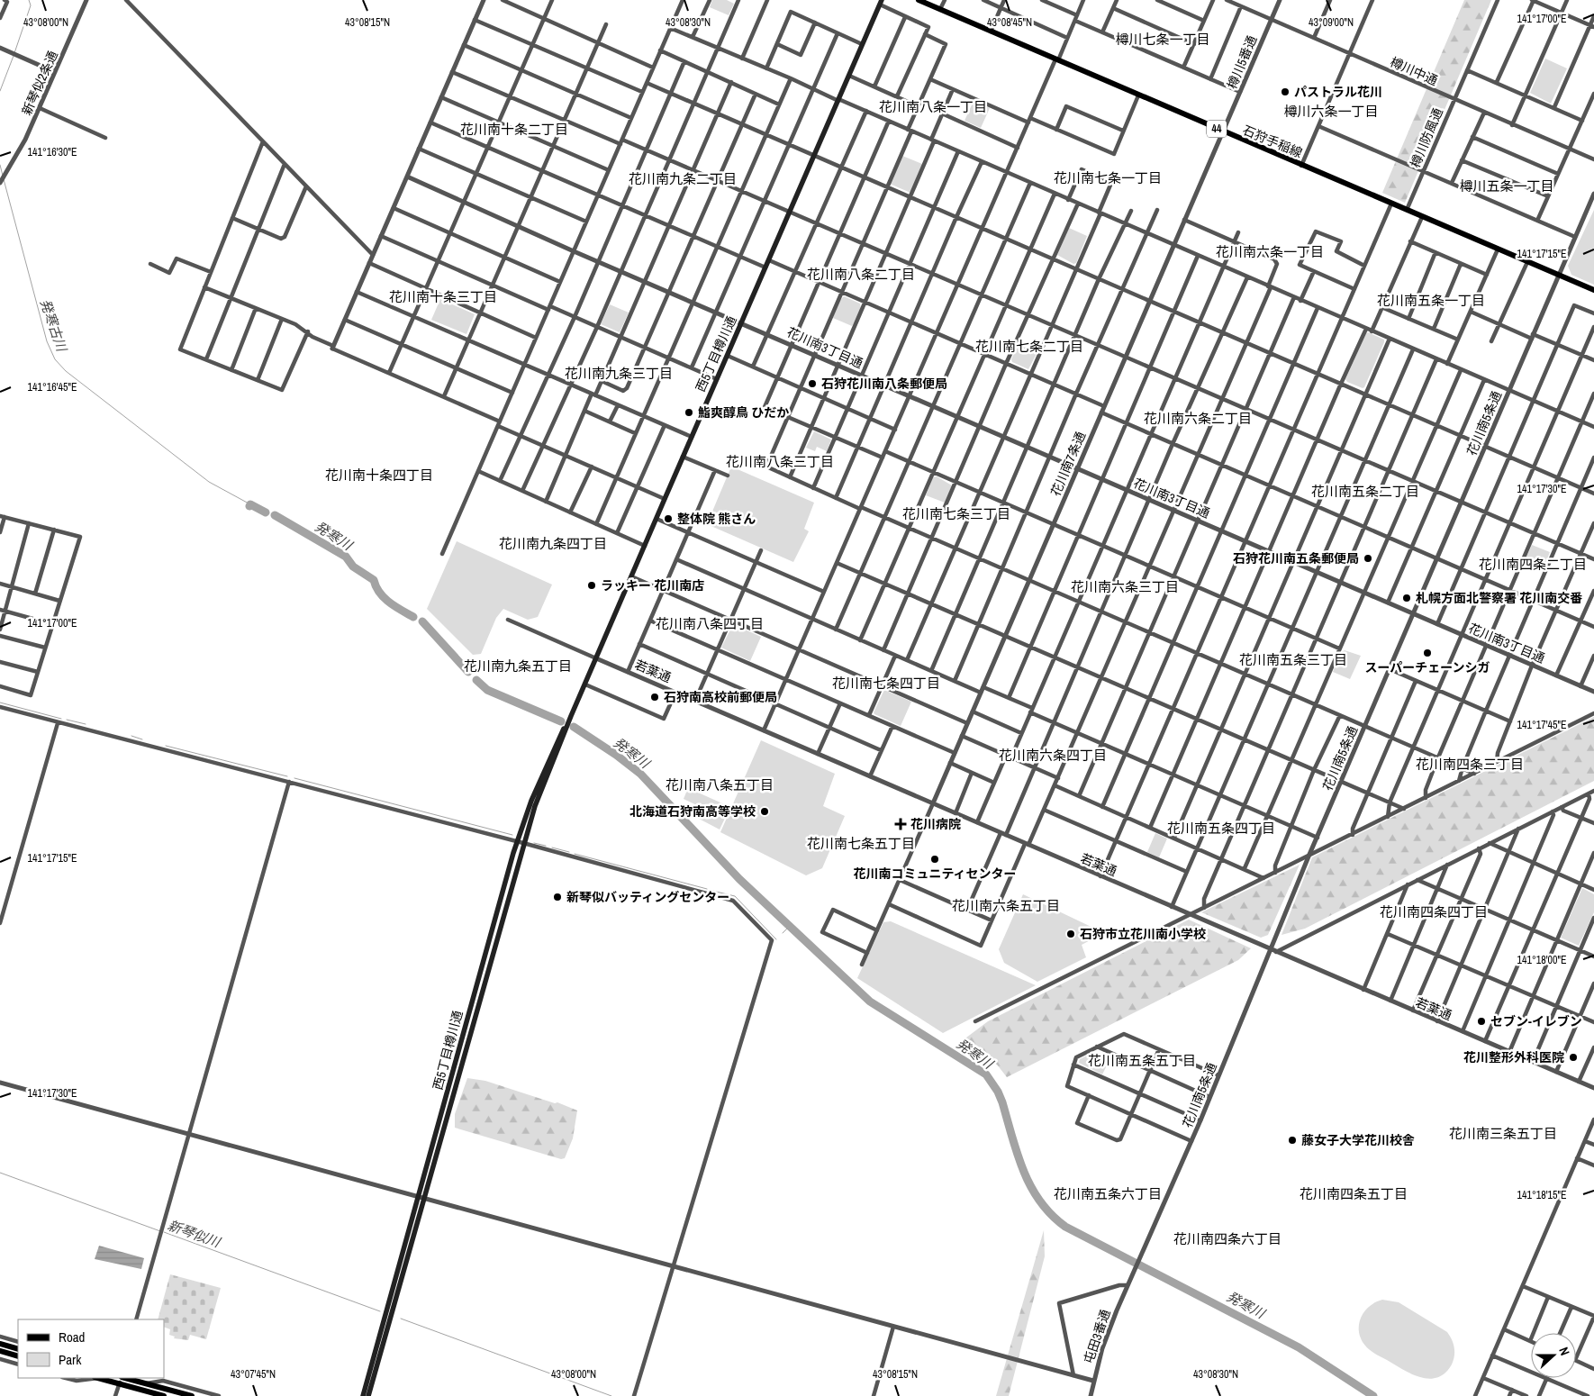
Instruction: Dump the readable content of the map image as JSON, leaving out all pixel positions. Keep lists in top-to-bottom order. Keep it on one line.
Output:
{"streets":{"main road":["44","石狩手稲線","西5丁目樽川通"],"street":["樽川5番通","樽川中通","新琴似2条通","樽川防風通","花川南3丁目通","花川南5条通","花川南7条通","若葉通","屯田3番通"]},"crossings":[["樽川5番通","樽川中通"],["樽川5番通","石狩手稲線"],["樽川5番通","花川南7条通"],["樽川中通","樽川防風通"],["樽川防風通","石狩手稲線"],["石狩手稲線","花川南5条通"],["石狩手稲線","花川南7条通"],["花川南3丁目通","西5丁目樽川通"],["花川南3丁目通","花川南5条通"],["花川南3丁目通","花川南7条通"],["西5丁目樽川通","若葉通"],["花川南5条通","若葉通"],["花川南5条通","屯田3番通"],["花川南7条通","若葉通"]],"districts":["樽川七条一丁目","花川南八条一丁目","樽川六条一丁目","花川南十条二丁目","花川南七条一丁目","花川南九条二丁目","樽川五条一丁目","花川南六条一丁目","花川南八条二丁目","花川南十条三丁目","花川南五条一丁目","花川南七条二丁目","花川南九条三丁目","花川南六条二丁目","花川南八条三丁目","花川南十条四丁目","花川南五条二丁目","花川南七条三丁目","花川南九条四丁目","花川南四条二丁目","花川南六条三丁目","花川南八条四丁目","花川南五条三丁目","花川南九条五丁目","花川南七条四丁目","花川南六条四丁目","花川南四条三丁目","花川南八条五丁目","花川南五条四丁目","花川南七条五丁目","花川南六条五丁目","花川南四条四丁目","花川南五条五丁目","花川南三条五丁目","花川南五条六丁目","花川南四条五丁目","花川南四条六丁目"],"water":["発寒古川","発寒川","新琴似川"],"places":{"other":["パストラル花川","石狩花川南八条郵便局","鮨爽醇鳥 ひだか","整体院 熊さん","石狩花川南五条郵便局","ラッキー 花川南店","札幌方面北警察署 花川南交番","スーパーチェーンシガ","石狩南高校前郵便局","北海道石狩南高等学校","花川南コミュニティセンター","新琴似バッティングセンター","石狩市立花川南小学校","セブン-イレブン","花川整形外科医院","藤女子大学花川校舎"],"health":["花川病院"]},"legend":["Road","Park"],"north":"right","coordinates":["141°17'00\"E","43°09'00\"N","43°08'00\"N","43°08'15\"N","43°08'30\"N","43°08'45\"N","141°16'30\"E","141°17'15\"E","141°16'45\"E","141°17'30\"E","141°17'45\"E","141°18'00\"E","141°18'15\"E","43°07'45\"N"]}
